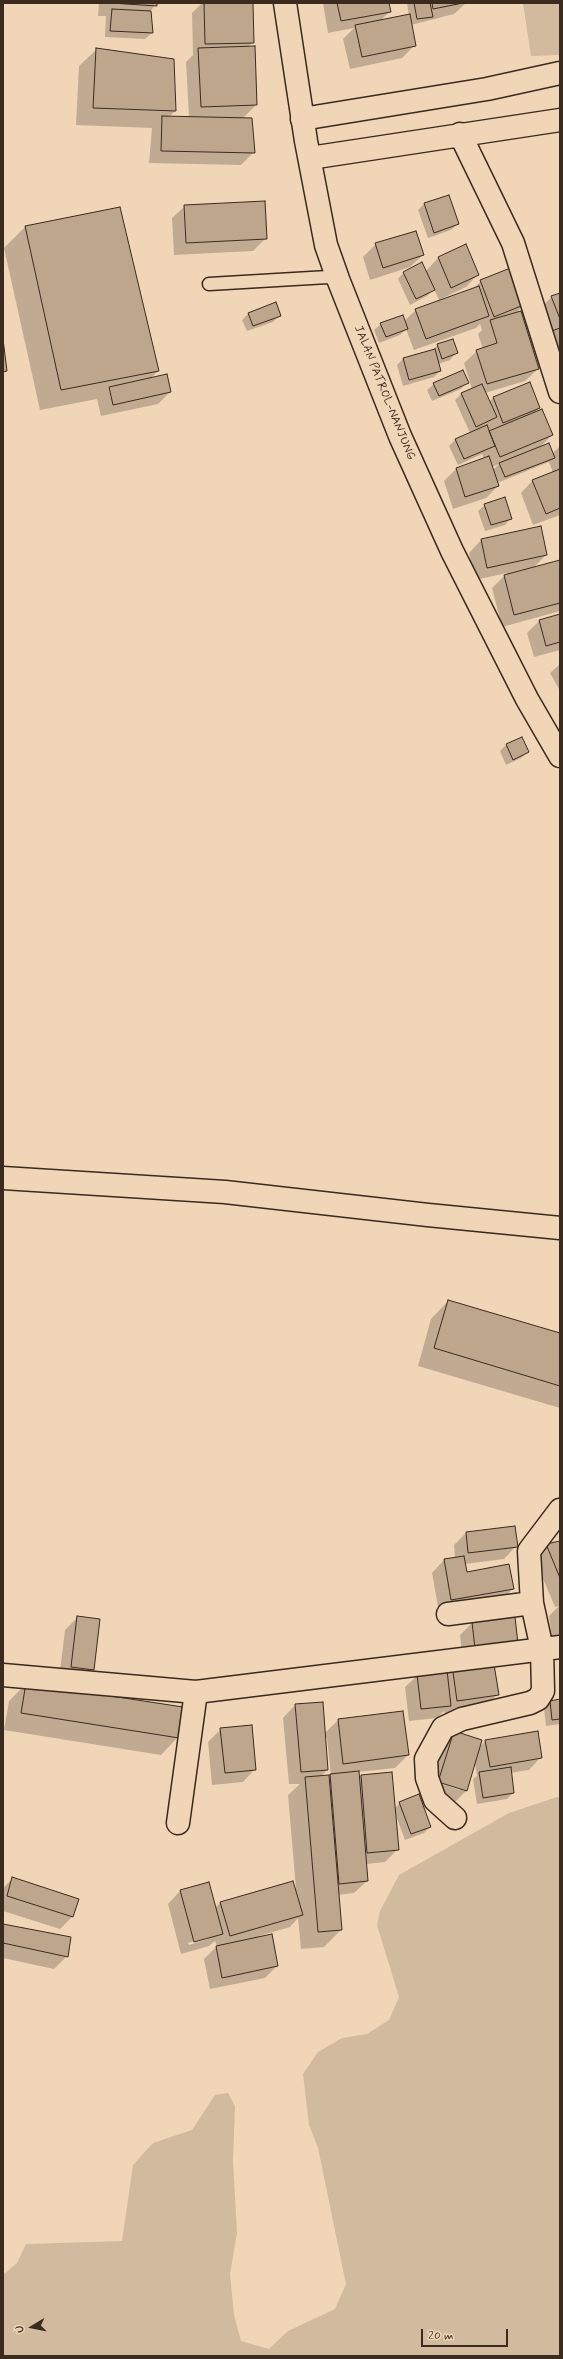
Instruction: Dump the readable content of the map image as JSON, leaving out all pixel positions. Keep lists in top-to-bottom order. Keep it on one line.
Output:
{"streets":{"street":["JALAN PATROL-NANJUNG"]},"scale_bar":"20 m","north":"left"}
